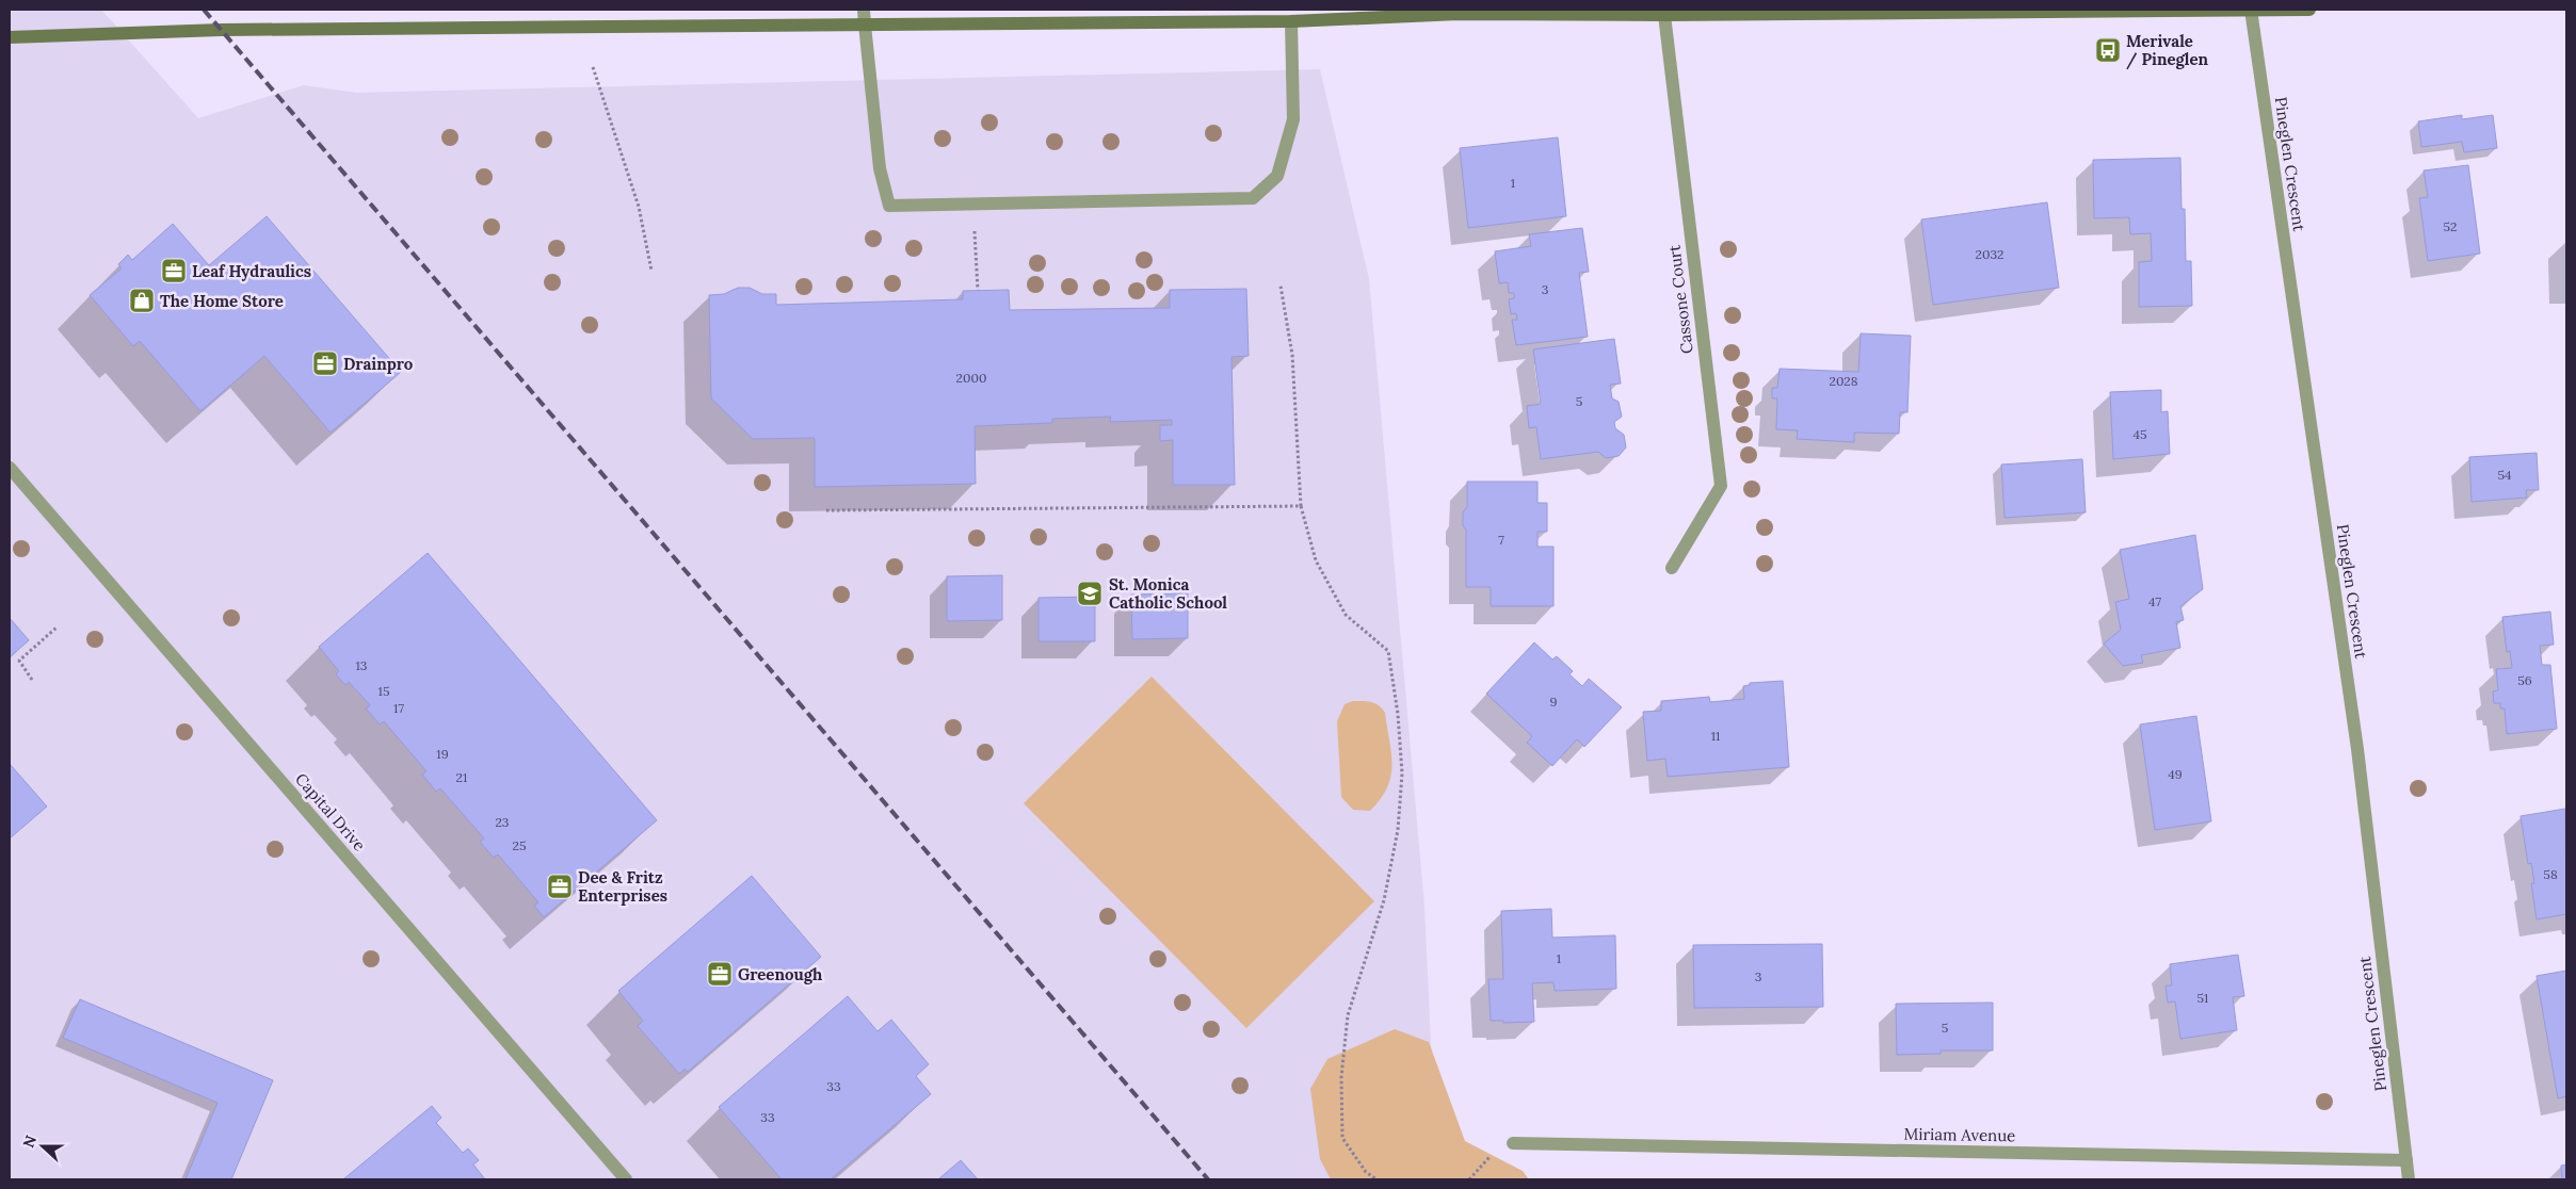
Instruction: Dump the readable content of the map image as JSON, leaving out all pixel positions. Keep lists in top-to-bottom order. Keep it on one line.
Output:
{"streets":{"street":["Pineglen Crescent","Cassone Court","Capital Drive","Miriam Avenue"]},"crossings":[["Pineglen Crescent","Miriam Avenue"]],"places":{"bus stop":["Merivale / Pineglen"],"office":["Leaf Hydraulics","Drainpro","Dee & Fritz Enterprises","Greenough"],"shop":["The Home Store"],"school or university":["St. Monica Catholic School"]},"house_numbers":["1","52","2032","3","2000","2028","5","45","54","7","47","13","56","15","9","17","11","19","49","21","23","25","58","1","3","51","5","33","33"],"north":"left"}
